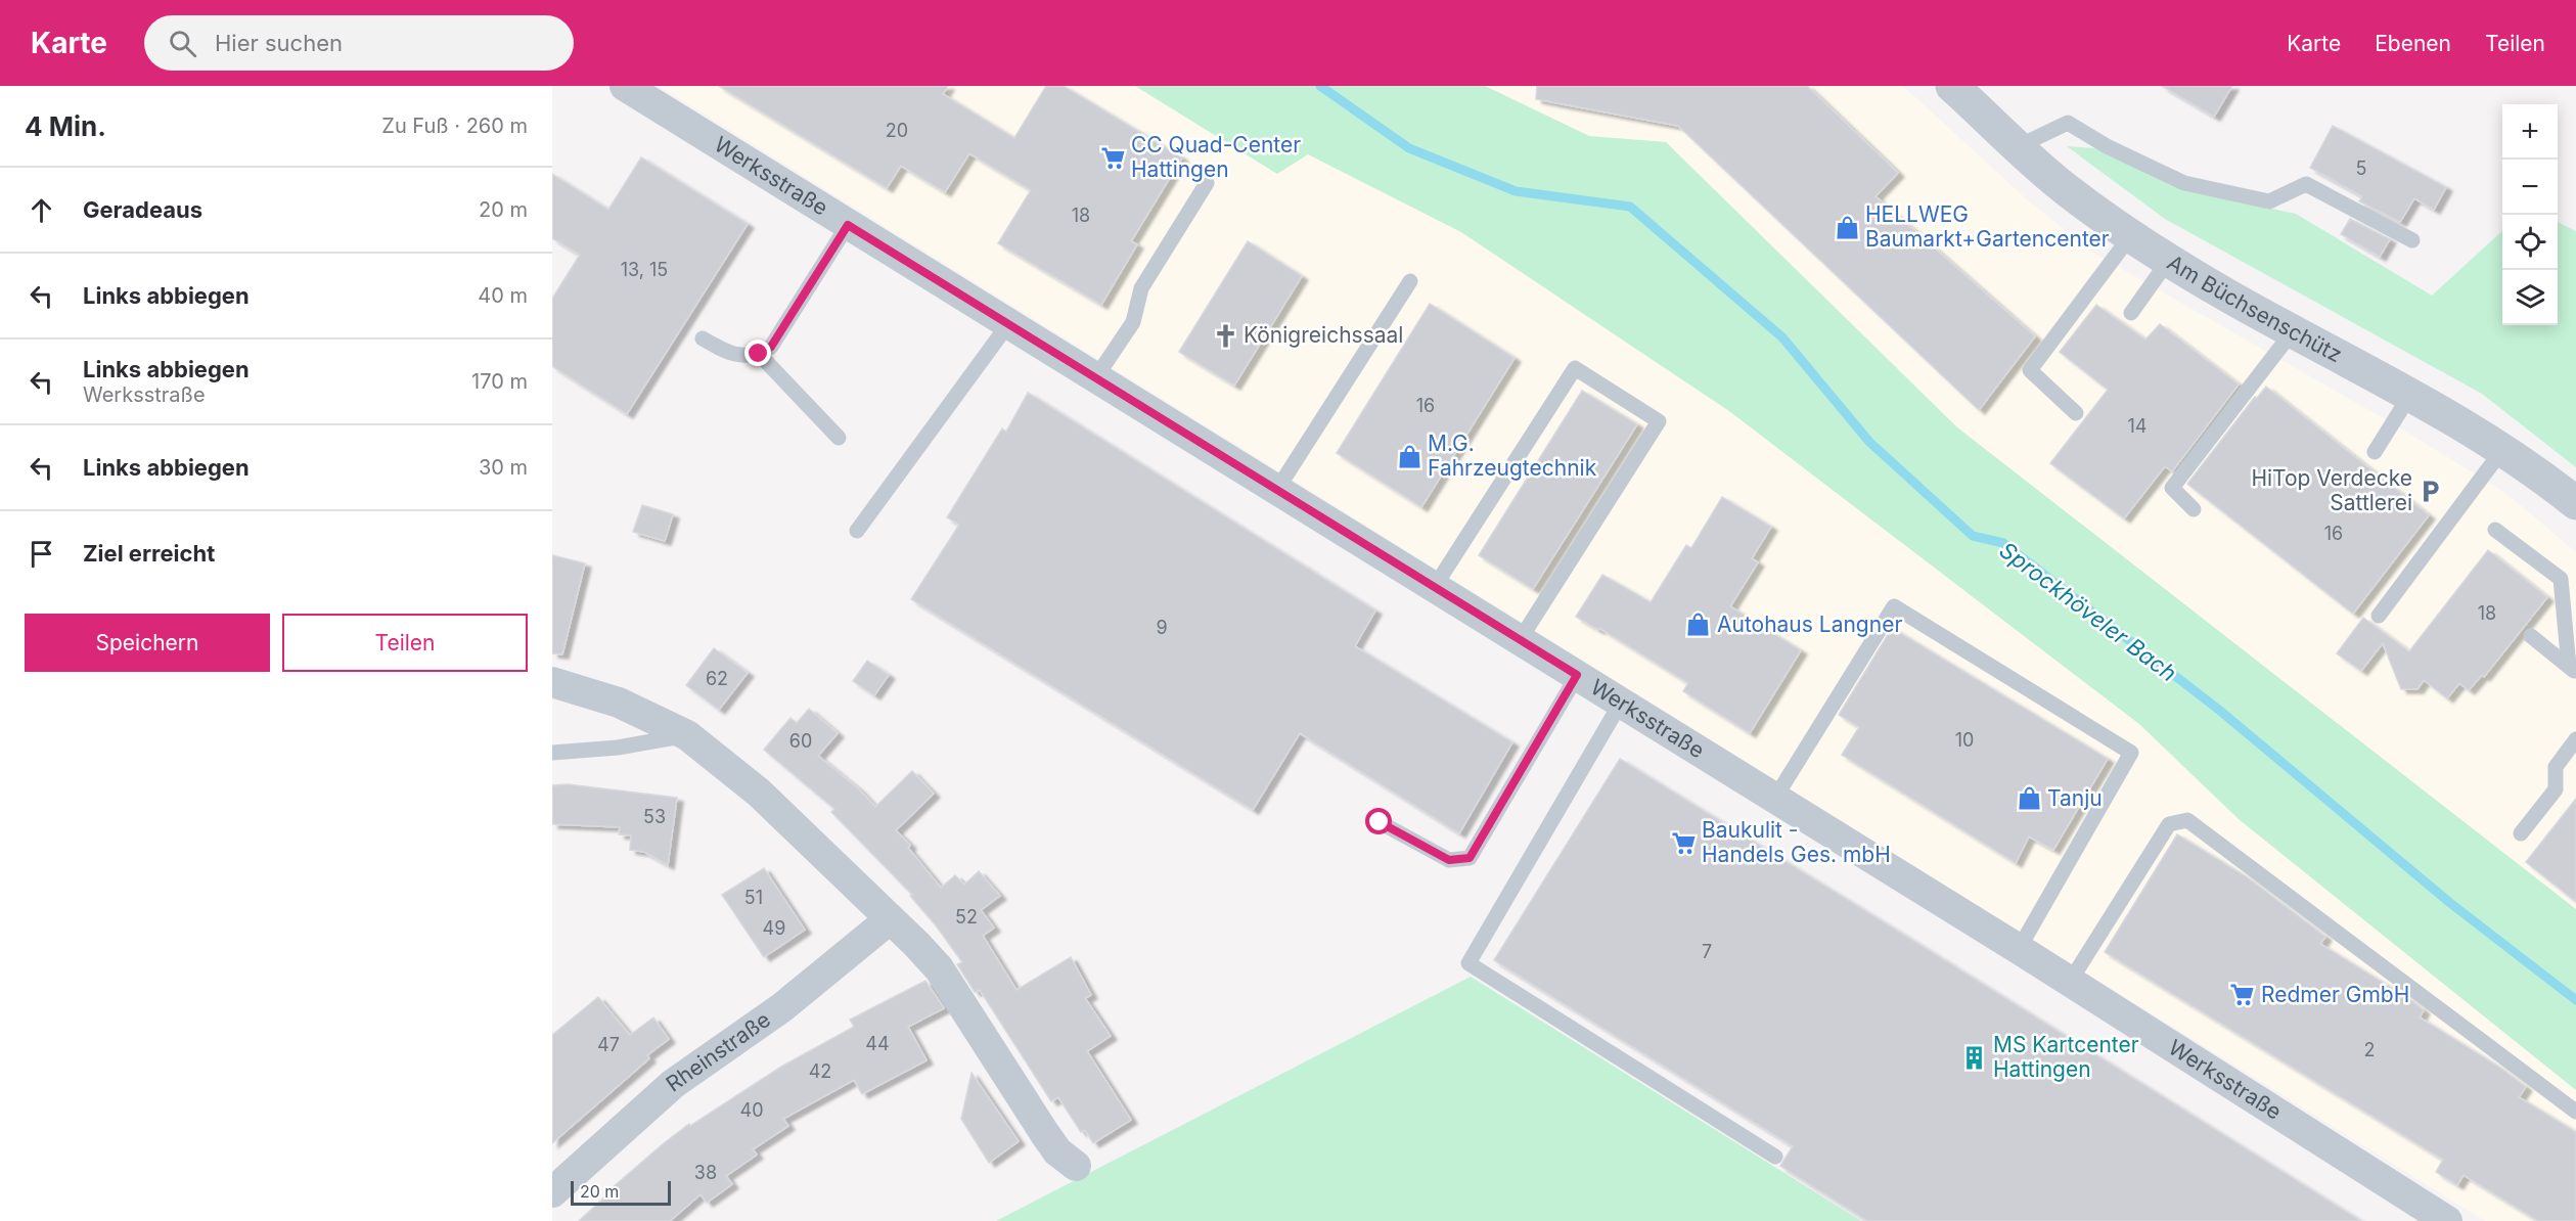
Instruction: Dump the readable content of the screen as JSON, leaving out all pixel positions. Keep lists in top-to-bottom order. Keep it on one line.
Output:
{"streets":{"street":["Werksstraße","Am Büchsenschütz","Rheinstraße"]},"water":["Sprockhöveler Bach"],"places":{"supermarket":["CC Quad-Center Hattingen","Baukulit - Handels Ges. mbH","Redmer GmbH"],"shop":["HELLWEG Baumarkt+Gartencenter","M.G. Fahrzeugtechnik","Autohaus Langner","Tanju"],"church":["Königreichssaal"],"parking":["HiTop Verdecke Sattlerei"],"building":["MS Kartcenter Hattingen"]},"house_numbers":["20","5","18","13, 15","16","14","16","18","9","62","10","60","53","51","52","49","7","44","47","2","42","40","38"],"scale_bar":"20 m","page":{"header":"Karte","search":"Hier suchen","nav":["Karte","Ebenen","Teilen"],"heading":["4 Min.","Zu Fuß · 260 m"],"map_buttons":["+","−"],"list":[["Geradeaus","20 m"],["Links abbiegen","40 m"],["Links abbiegen","Werksstraße","170 m"],["Links abbiegen","30 m"],"Ziel erreicht"],"buttons":["Speichern","Teilen"],"scale":"20 m"}}
